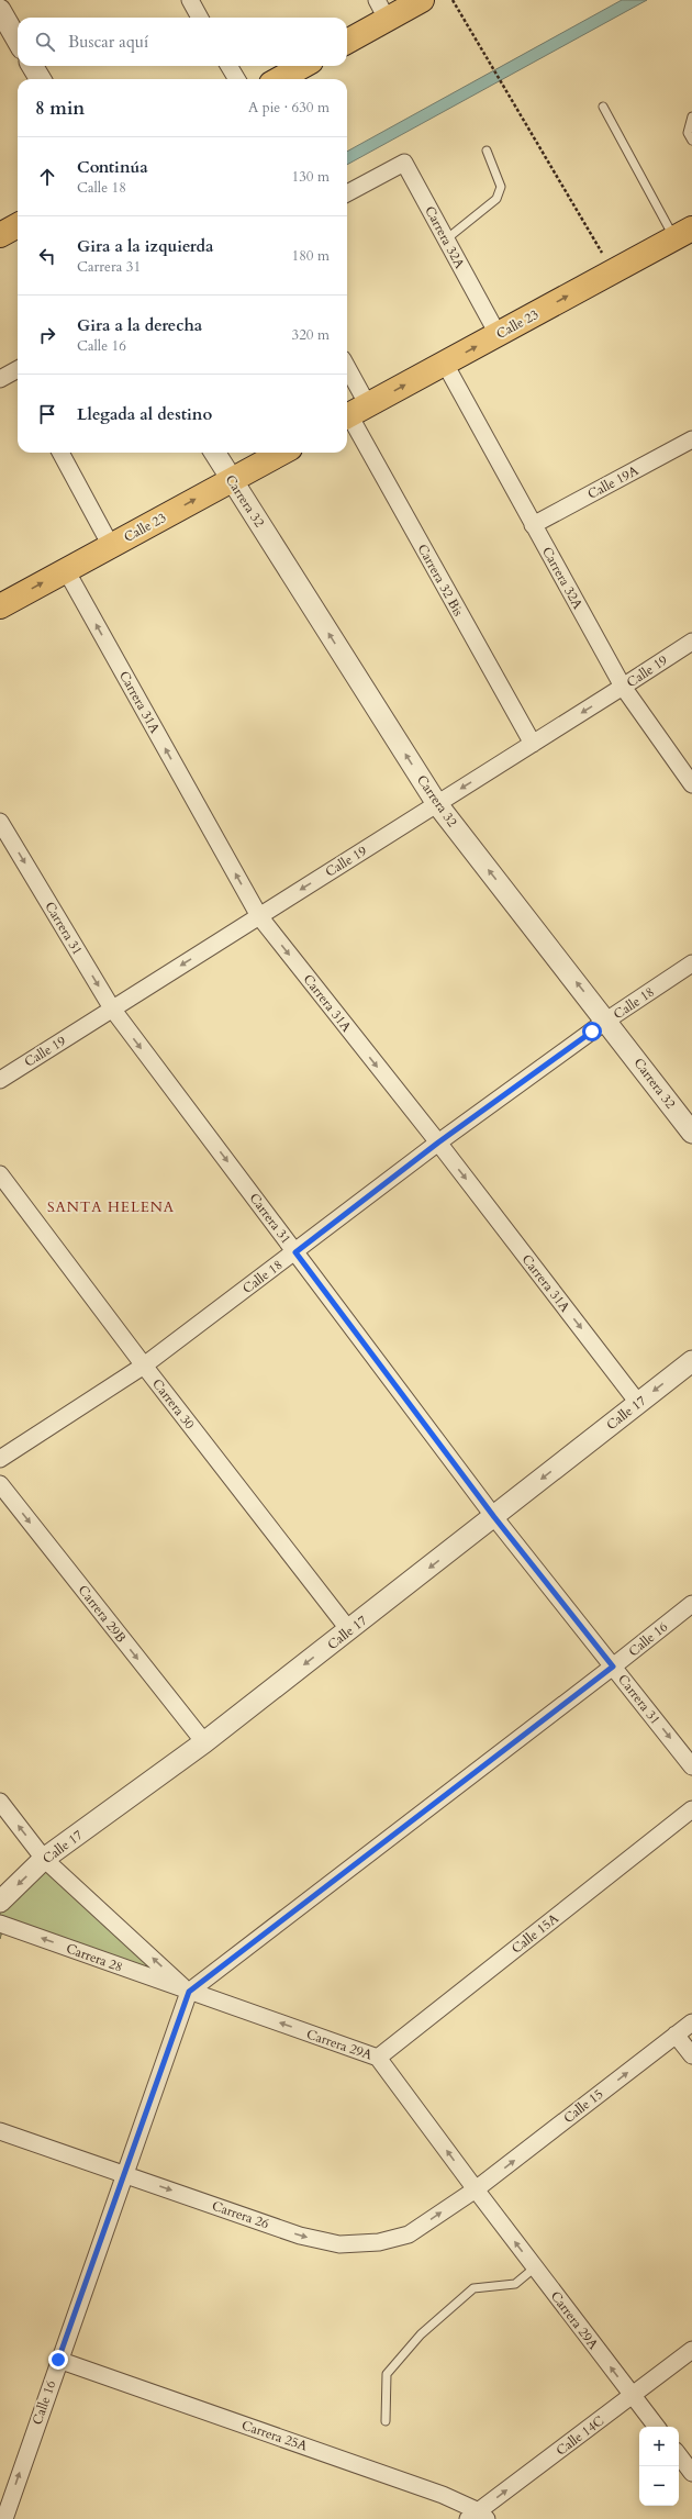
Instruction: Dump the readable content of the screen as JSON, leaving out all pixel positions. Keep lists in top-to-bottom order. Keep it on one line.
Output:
{"streets":{"main road":["Calle 23"],"street":["Carrera 32A","Calle 19A","Carrera 32","Carrera 32 Bis","Calle 19","Carrera 31A","Carrera 31","Calle 18","Carrera 30","Calle 17","Carrera 29B","Calle 16","Calle 15A","Carrera 28","Carrera 29A","Calle 15","Carrera 26","Carrera 25A","Calle 14C"]},"crossings":[["Carrera 32A","Calle 23"],["Carrera 32A","Calle 19A"],["Carrera 32A","Calle 19"],["Calle 23","Carrera 32"],["Calle 23","Carrera 32 Bis"],["Calle 23","Carrera 31A"],["Carrera 32","Calle 19"],["Carrera 32","Calle 18"],["Carrera 32 Bis","Calle 19"],["Calle 19","Carrera 31A"],["Calle 19","Carrera 31"],["Carrera 31A","Calle 18"],["Carrera 31A","Calle 17"],["Carrera 31","Calle 18"],["Carrera 31","Calle 17"],["Carrera 31","Calle 16"],["Calle 18","Carrera 30"],["Carrera 30","Calle 17"],["Calle 17","Carrera 29B"],["Calle 17","Carrera 29A"],["Calle 16","Carrera 28"],["Calle 16","Carrera 29A"],["Calle 16","Carrera 26"],["Calle 16","Carrera 25A"],["Calle 15A","Carrera 29A"],["Carrera 28","Carrera 29A"],["Carrera 29A","Calle 15"],["Carrera 29A","Carrera 26"],["Carrera 29A","Calle 14C"],["Calle 15","Carrera 26"],["Carrera 25A","Calle 14C"]],"one_way":["Calle 23","Carrera 32","Calle 19","Carrera 31","Calle 17","Carrera 29B","Carrera 28","Carrera 29A","Calle 15","Carrera 26","Calle 14C"],"districts":["SANTA HELENA"],"page":{"search":"Buscar aquí","heading":["8 min","A pie · 630 m"],"list":[["Continúa","Calle 18","130 m"],["Gira a la izquierda","Carrera 31","180 m"],["Gira a la derecha","Calle 16","320 m"],"Llegada al destino"],"map_buttons":["+","−"]}}
